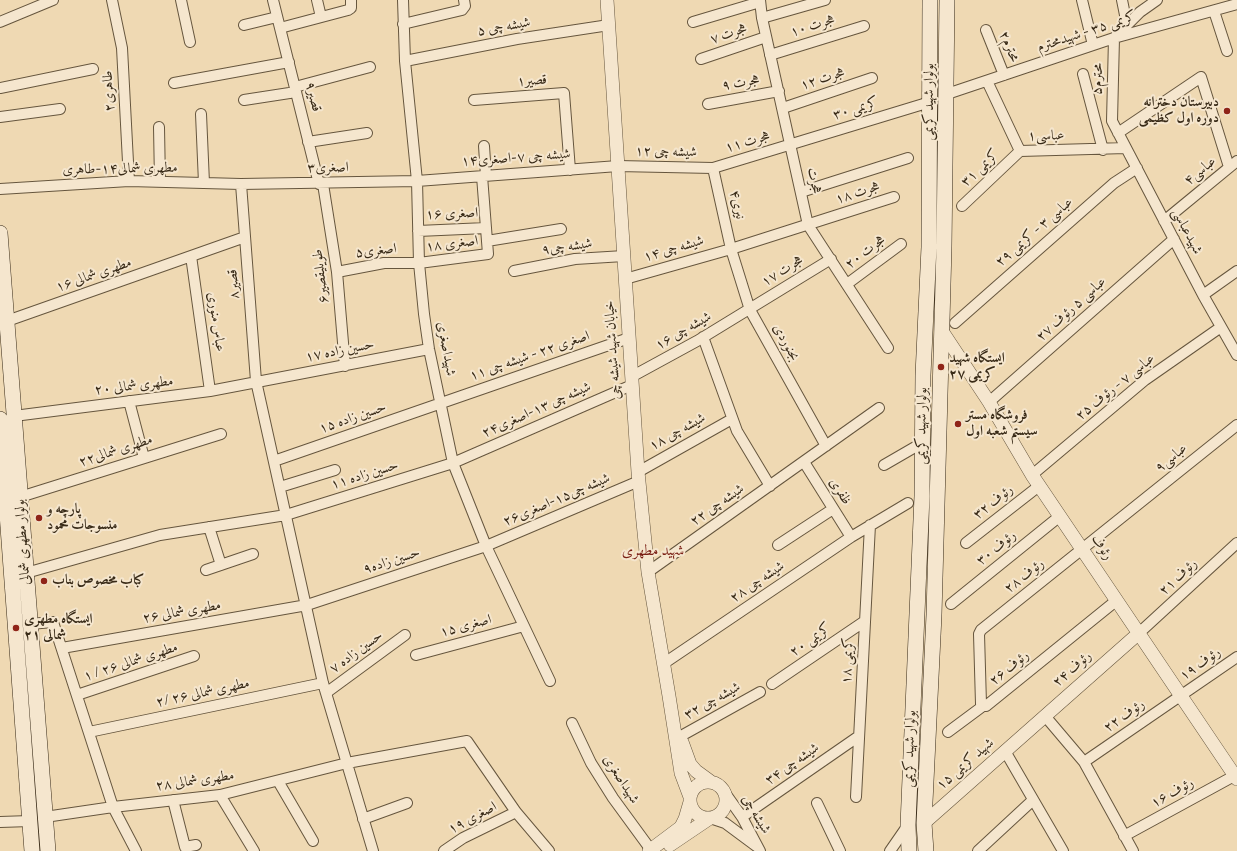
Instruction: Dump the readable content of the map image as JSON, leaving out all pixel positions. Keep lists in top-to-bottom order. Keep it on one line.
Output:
{"streets":{"main road":["بولوار شهید کریمی","بولوار مطهری شمالی"],"street":["هجرت ۱۰","شیشه چی ۵","کریمی ۳۵ - شهیدمحترم","هجرت ۷","محترم۲","محترم۵","هجرت ۱۲","قصیر۱","هجرت ۹","طاهری۲","قصیر۹","کریمی ۳۰","عباسی۱","هجرت ۱۱","شیشه چی ۱۲","شیشه چی ۷-اصغری۱۴","اصغری۳","کریمی ۳۱","مطهری شمالی۱۴-طاهری","عباسی۴","هجرت","هجرت ۱۸","نیری۴","اصغری ۱۶","شهیدعباسی","عباسی ۳ - کریمی ۲۹","اصغری ۱۸","شیشه چی۹","شیشه چی ۱۴","اصغری۵","هجرت ۲۰","هجرت ۱۷","مطهری شمالی ۱۶","طویلیقصیر۶","قصیر۸","عباسی ۵ رئوف ۲۷","عباس منوری","شیشه چی ۱۶","بجنوردی","شهیداصغری","خیابان شهید شیشه چی","حسین زاده ۱۷","اصغری ۲۲ - شیشه چی ۱۱","مطهری شمالی ۲۰","عباسی ۷ - رئوف ۲۵","شیشه چی ۱۳-اصغری۲۴","حسین زاده ۱۵","شیشه چی ۱۸","مطهری شمالی۲۲","عباسی۹","حسین زاده ۱۱","ظفری","شیشه چی۱۵-اصغری۲۶","رئوف ۳۲","شیشه چی ۲۲","رئوف","رئوف ۳۰","حسین زاده۹","رئوف ۲۸","رئوف ۲۱","شیشه چی ۲۸","مطهری شمالی ۲۶","اصغری ۱۵","کریمی ۲۰","حسین زاده ۷","کریمی ۱۸","مطهری شمالی ۲۶ / ۱","رئوف ۱۹","رئوف ۲۶","رئوف ۲۴","مطهری شمالی ۲۶ /۲","شیشه چی ۳۲","رئوف ۲۲","شیشه چی ۳۴","شهید کریمی ۱۵","مطهری شمالی ۲۸","رئوف ۱۶","شیشه چی","اصغری ۱۹"]},"crossings":[["هجرت ۱۰","هجرت"],["شیشه چی ۵","شهیداصغری"],["شیشه چی ۵","خیابان شهید شیشه چی"],["کریمی ۳۵ - شهیدمحترم","محترم۲"],["کریمی ۳۵ - شهیدمحترم","محترم۵"],["کریمی ۳۵ - شهیدمحترم","بولوار شهید کریمی"],["کریمی ۳۵ - شهیدمحترم","عباسی۱"],["هجرت ۷","هجرت"],["محترم۵","شهیدعباسی"],["هجرت ۱۲","هجرت"],["قصیر۱","شیشه چی ۷-اصغری۱۴"],["هجرت ۹","هجرت"],["طاهری۲","مطهری شمالی۱۴-طاهری"],["قصیر۹","اصغری۳"],["قصیر۹","طویلیقصیر۶"],["بولوار شهید کریمی","کریمی ۳۰"],["بولوار شهید کریمی","رئوف"],["بولوار شهید کریمی","شهید کریمی ۱۵"],["کریمی ۳۰","هجرت ۱۱"],["کریمی ۳۰","هجرت"],["عباسی۱","کریمی ۳۱"],["عباسی۱","شهیدعباسی"],["هجرت ۱۱","شیشه چی ۱۲"],["هجرت ۱۱","هجرت"],["هجرت ۱۱","نیری۴"],["شیشه چی ۱۲","شیشه چی ۷-اصغری۱۴"],["شیشه چی ۱۲","نیری۴"],["شیشه چی ۱۲","خیابان شهید شیشه چی"],["شیشه چی ۷-اصغری۱۴","اصغری۳"],["شیشه چی ۷-اصغری۱۴","شهیداصغری"],["شیشه چی ۷-اصغری۱۴","خیابان شهید شیشه چی"],["اصغری۳","مطهری شمالی۱۴-طاهری"],["اصغری۳","طویلیقصیر۶"],["اصغری۳","قصیر۸"],["اصغری۳","شهیداصغری"],["مطهری شمالی۱۴-طاهری","قصیر۸"],["عباسی۴","شهیدعباسی"],["هجرت","هجرت ۱۸"],["هجرت","هجرت ۲۰"],["هجرت","هجرت ۱۷"],["هجرت ۱۸","نیری۴"],["هجرت ۱۸","شیشه چی ۱۴"],["هجرت ۱۸","بجنوردی"],["نیری۴","شیشه چی ۱۴"],["نیری۴","بجنوردی"],["اصغری ۱۶","شهیداصغری"],["شهیدعباسی","عباسی ۳ - کریمی ۲۹"],["شهیدعباسی","عباسی ۵ رئوف ۲۷"],["شهیدعباسی","عباسی ۷ - رئوف ۲۵"],["اصغری ۱۸","اصغری۵"],["اصغری ۱۸","شهیداصغری"],["شیشه چی۹","خیابان شهید شیشه چی"],["شیشه چی ۱۴","بجنوردی"],["شیشه چی ۱۴","خیابان شهید شیشه چی"],["اصغری۵","طویلیقصیر۶"],["اصغری۵","شهیداصغری"],["هجرت ۱۷","شیشه چی ۱۶"],["هجرت ۱۷","بجنوردی"],["مطهری شمالی ۱۶","قصیر۸"],["مطهری شمالی ۱۶","عباس منوری"],["مطهری شمالی ۱۶","بولوار مطهری شمالی"],["طویلیقصیر۶","حسین زاده ۱۷"],["قصیر۸","حسین زاده ۱۷"],["قصیر۸","مطهری شمالی ۲۰"],["قصیر۸","حسین زاده ۱۵"],["قصیر۸","حسین زاده ۱۱"],["قصیر۸","حسین زاده۹"],["قصیر۸","مطهری شمالی ۲۶"],["قصیر۸","حسین زاده ۷"],["قصیر۸","مطهری شمالی ۲۶ /۲"],["قصیر۸","مطهری شمالی ۲۸"],["عباسی ۵ رئوف ۲۷","رئوف"],["عباس منوری","مطهری شمالی ۲۰"],["شیشه چی ۱۶","بجنوردی"],["شیشه چی ۱۶","خیابان شهید شیشه چی"],["شیشه چی ۱۶","شیشه چی ۱۳-اصغری۲۴"],["بجنوردی","شیشه چی ۲۲"],["شهیداصغری","حسین زاده ۱۷"],["شهیداصغری","اصغری ۲۲ - شیشه چی ۱۱"],["شهیداصغری","شیشه چی ۱۳-اصغری۲۴"],["شهیداصغری","حسین زاده ۱۵"],["شهیداصغری","حسین زاده ۱۱"],["شهیداصغری","شیشه چی۱۵-اصغری۲۶"],["شهیداصغری","حسین زاده۹"],["شهیداصغری","اصغری ۱۵"],["خیابان شهید شیشه چی","اصغری ۲۲ - شیشه چی ۱۱"],["خیابان شهید شیشه چی","شیشه چی ۱۳-اصغری۲۴"],["خیابان شهید شیشه چی","شیشه چی ۱۸"],["خیابان شهید شیشه چی","شیشه چی۱۵-اصغری۲۶"],["خیابان شهید شیشه چی","شیشه چی ۲۲"],["خیابان شهید شیشه چی","شیشه چی ۲۸"],["خیابان شهید شیشه چی","شیشه چی ۳۲"],["خیابان شهید شیشه چی","شیشه چی"],["حسین زاده ۱۷","مطهری شمالی ۲۰"],["اصغری ۲۲ - شیشه چی ۱۱","حسین زاده ۱۵"],["مطهری شمالی ۲۰","بولوار مطهری شمالی"],["عباسی ۷ - رئوف ۲۵","رئوف"],["شیشه چی ۱۳-اصغری۲۴","حسین زاده ۱۱"],["شیشه چی ۱۸","شیشه چی۱۵-اصغری۲۶"],["مطهری شمالی۲۲","بولوار مطهری شمالی"],["عباسی۹","رئوف"],["عباسی۹","رئوف ۲۸"],["حسین زاده ۱۱","بولوار مطهری شمالی"],["ظفری","شیشه چی ۲۲"],["ظفری","شیشه چی ۲۸"],["شیشه چی۱۵-اصغری۲۶","حسین زاده۹"],["رئوف ۳۲","رئوف"],["بولوار مطهری شمالی","مطهری شمالی ۲۸"],["رئوف","رئوف ۳۰"],["رئوف","رئوف ۲۸"],["رئوف","رئوف ۲۱"],["رئوف","رئوف ۱۹"],["رئوف","رئوف ۲۶"],["رئوف","رئوف ۲۴"],["رئوف","رئوف ۲۲"],["رئوف","رئوف ۱۶"],["حسین زاده۹","مطهری شمالی ۲۶"],["رئوف ۲۸","رئوف ۲۶"],["رئوف ۲۱","رئوف ۲۴"],["شیشه چی ۲۸","کریمی ۱۸"],["کریمی ۲۰","کریمی ۱۸"],["کریمی ۱۸","شیشه چی ۳۴"],["رئوف ۱۹","رئوف ۲۲"],["رئوف ۲۴","شهید کریمی ۱۵"],["شیشه چی ۳۴","شیشه چی"],["مطهری شمالی ۲۸","اصغری ۱۹"]],"districts":["شهید مطهری"],"places":["دبیرستان دخترانه دوره اول کظیمی","ایستگاه شهید کریمی ۲۷","فروشگاه مستر سیستم شعبه اول","پارچه و منسوجات محمود","كباب مخصوص بناب","ایستگاه مطهری شمالی ۲۱"]}
